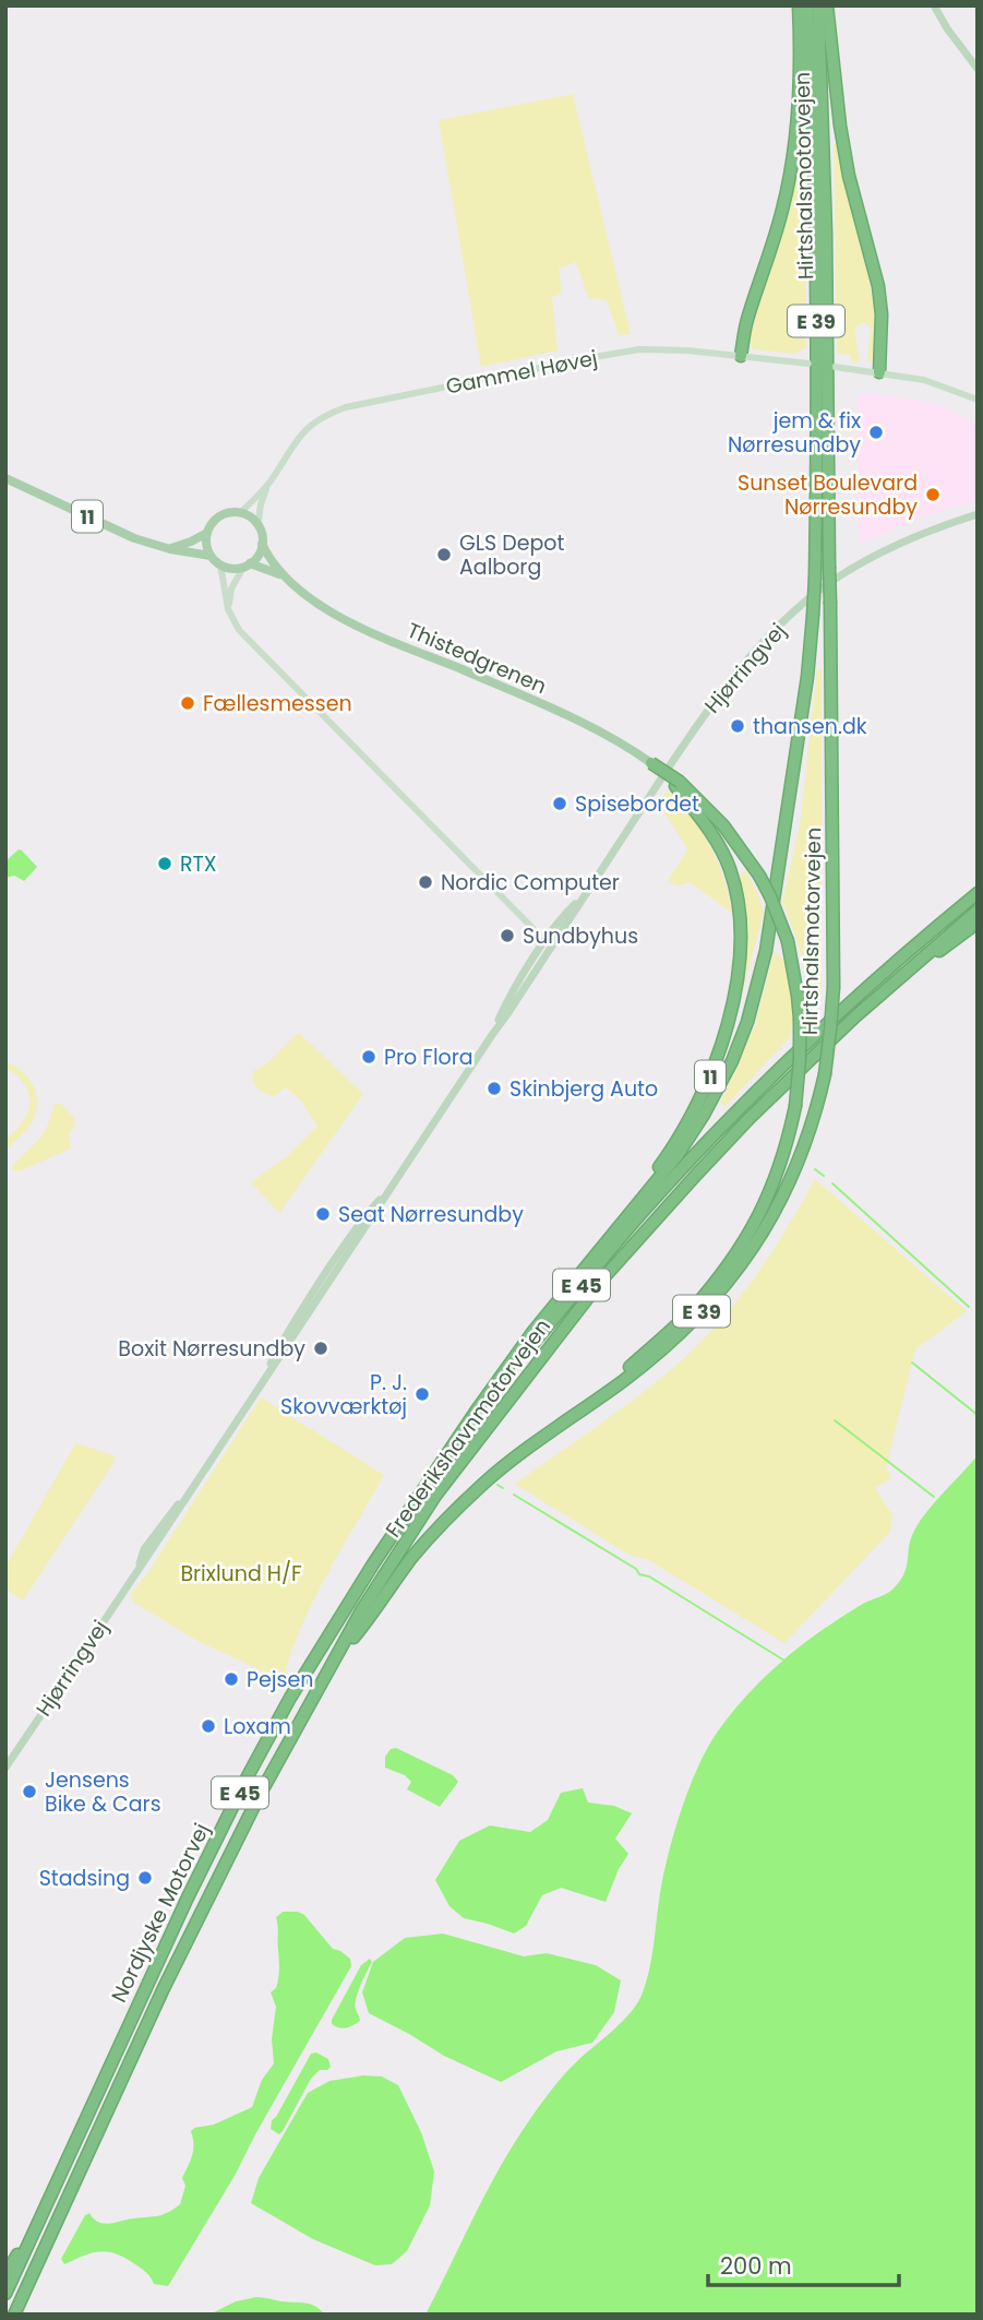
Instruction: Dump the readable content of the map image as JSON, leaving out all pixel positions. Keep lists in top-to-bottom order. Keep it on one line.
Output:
{"streets":{"highway":["Hirtshalsmotorvejen","E 39","11","E 45","Frederikshavnmotorvejen","Nordjyske Motorvej"],"main road":["Thistedgrenen","Hjørringvej"],"street":["Gammel Høvej"]},"crossings":[["Hirtshalsmotorvejen","11"],["Hirtshalsmotorvejen","Frederikshavnmotorvejen"],["Hirtshalsmotorvejen","Nordjyske Motorvej"],["Gammel Høvej","11"],["Gammel Høvej","Thistedgrenen"],["11","Thistedgrenen"],["Frederikshavnmotorvejen","Nordjyske Motorvej"]],"parks":["Brixlund H/F"],"places":["jem & fix Nørresundby","Sunset Boulevard Nørresundby","GLS Depot Aalborg","Fællesmessen","thansen.dk","Spisebordet","RTX","Nordic Computer","Sundbyhus","Pro Flora","Skinbjerg Auto","Seat Nørresundby","Boxit Nørresundby","P. J. Skovværktøj","Pejsen","Loxam","Jensens Bike & Cars","Stadsing"],"scale_bar":"200 m"}
